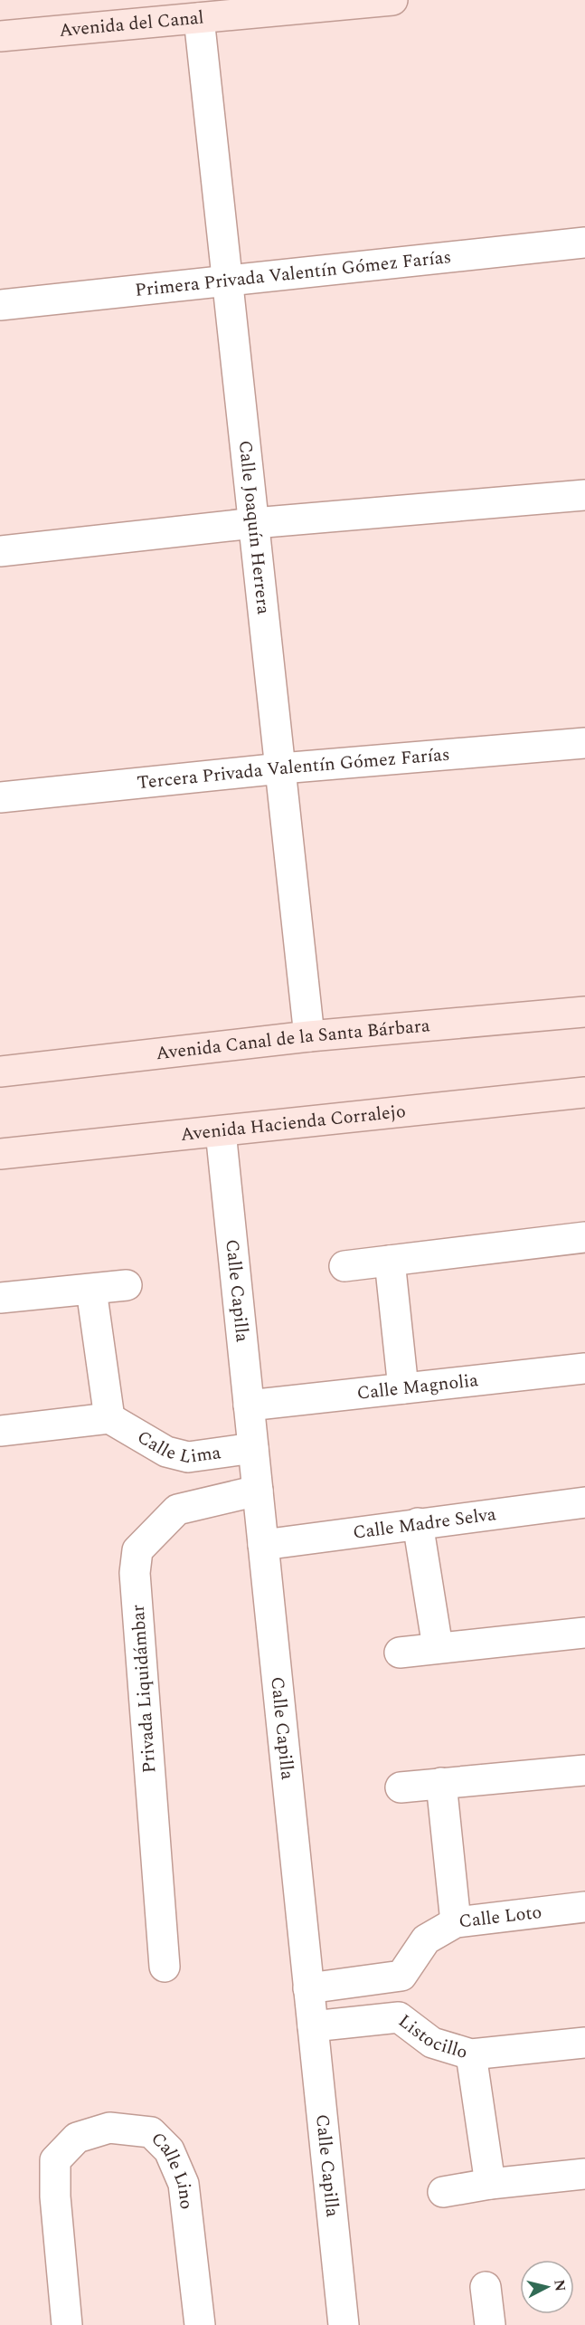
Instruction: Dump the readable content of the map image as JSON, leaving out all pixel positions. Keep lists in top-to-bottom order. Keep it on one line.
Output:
{"streets":{"main road":["Avenida del Canal","Avenida Canal de la Santa Bárbara","Avenida Hacienda Corralejo"],"street":["Primera Privada Valentín Gómez Farías","Calle Joaquín Herrera","Tercera Privada Valentín Gómez Farías","Calle Capilla","Calle Magnolia","Calle Lima","Calle Madre Selva","Privada Liquidámbar","Calle Loto","Listocillo","Calle Lino"]},"crossings":[["Avenida del Canal","Calle Joaquín Herrera"],["Primera Privada Valentín Gómez Farías","Calle Joaquín Herrera"],["Calle Joaquín Herrera","Tercera Privada Valentín Gómez Farías"],["Calle Joaquín Herrera","Avenida Canal de la Santa Bárbara"],["Avenida Hacienda Corralejo","Calle Capilla"],["Calle Capilla","Calle Magnolia"],["Calle Capilla","Calle Lima"],["Calle Capilla","Calle Madre Selva"],["Calle Capilla","Privada Liquidámbar"],["Calle Capilla","Calle Loto"],["Calle Capilla","Listocillo"]],"north":"right"}
